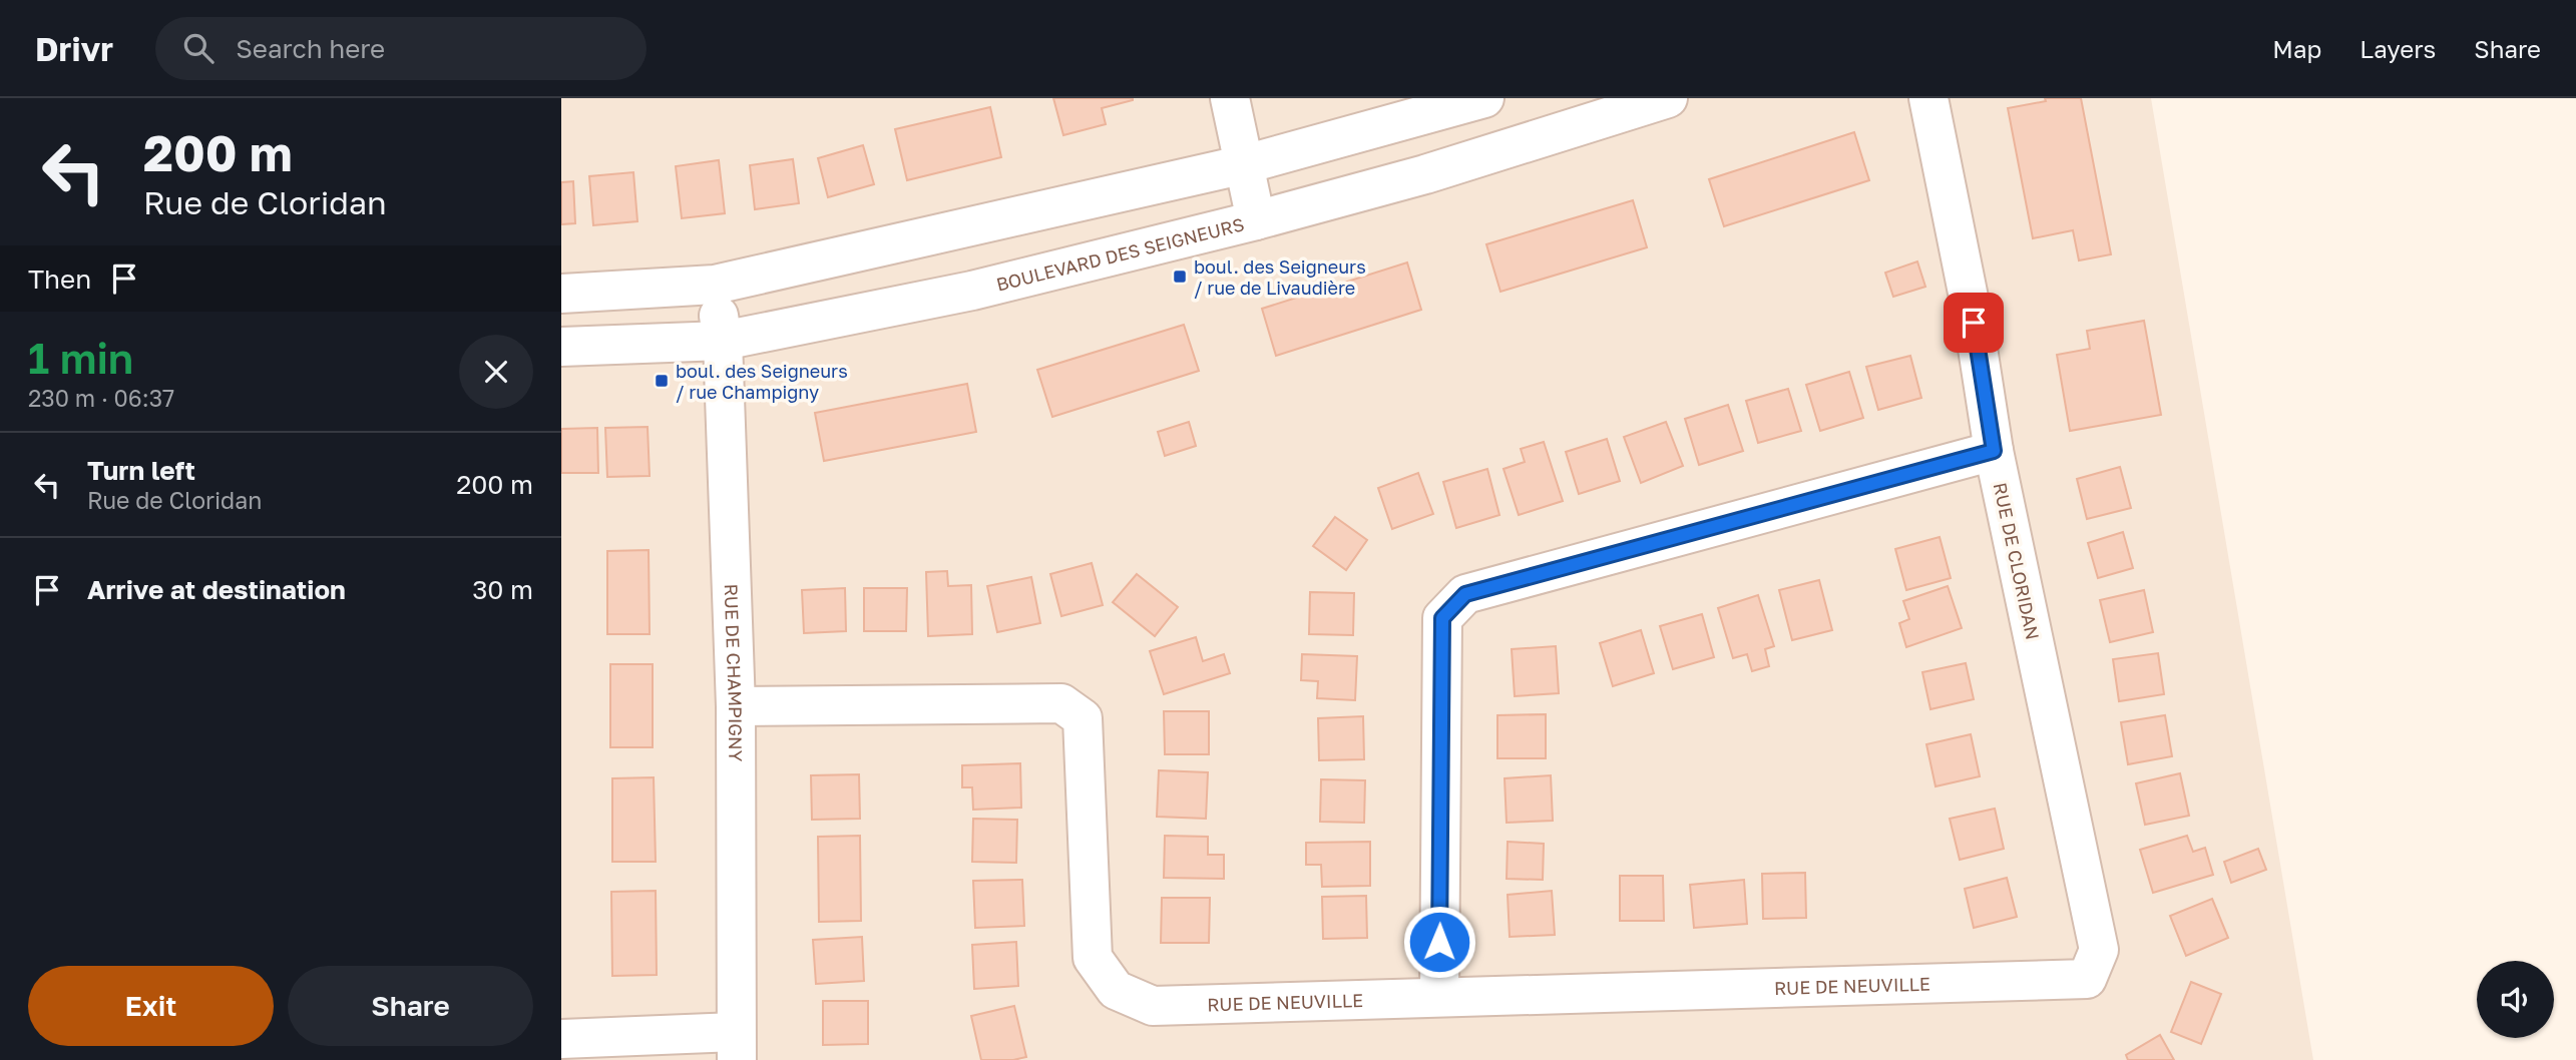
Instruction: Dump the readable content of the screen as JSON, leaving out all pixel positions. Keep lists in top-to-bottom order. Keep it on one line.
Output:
{"streets":{"street":["BOULEVARD DES SEIGNEURS","RUE DE CLORIDAN","RUE DE CHAMPIGNY","RUE DE NEUVILLE"]},"crossings":[["BOULEVARD DES SEIGNEURS","RUE DE CHAMPIGNY"],["RUE DE CLORIDAN","RUE DE NEUVILLE"],["RUE DE CHAMPIGNY","RUE DE NEUVILLE"]],"places":{"transit":["boul. des Seigneurs / rue de Livaudière","boul. des Seigneurs / rue Champigny"]},"page":{"header":"Drivr","search":"Search here","nav":["Map","Layers","Share"],"turn":["200 m","Rue de Cloridan"],"then":"Then","heading":["1 min","230 m · 06:37"],"list":[{"name":"Turn left","note":"Rue de Cloridan","value":"200 m"},{"name":"Arrive at destination","value":"30 m"}],"buttons":["Exit","Share"]}}
